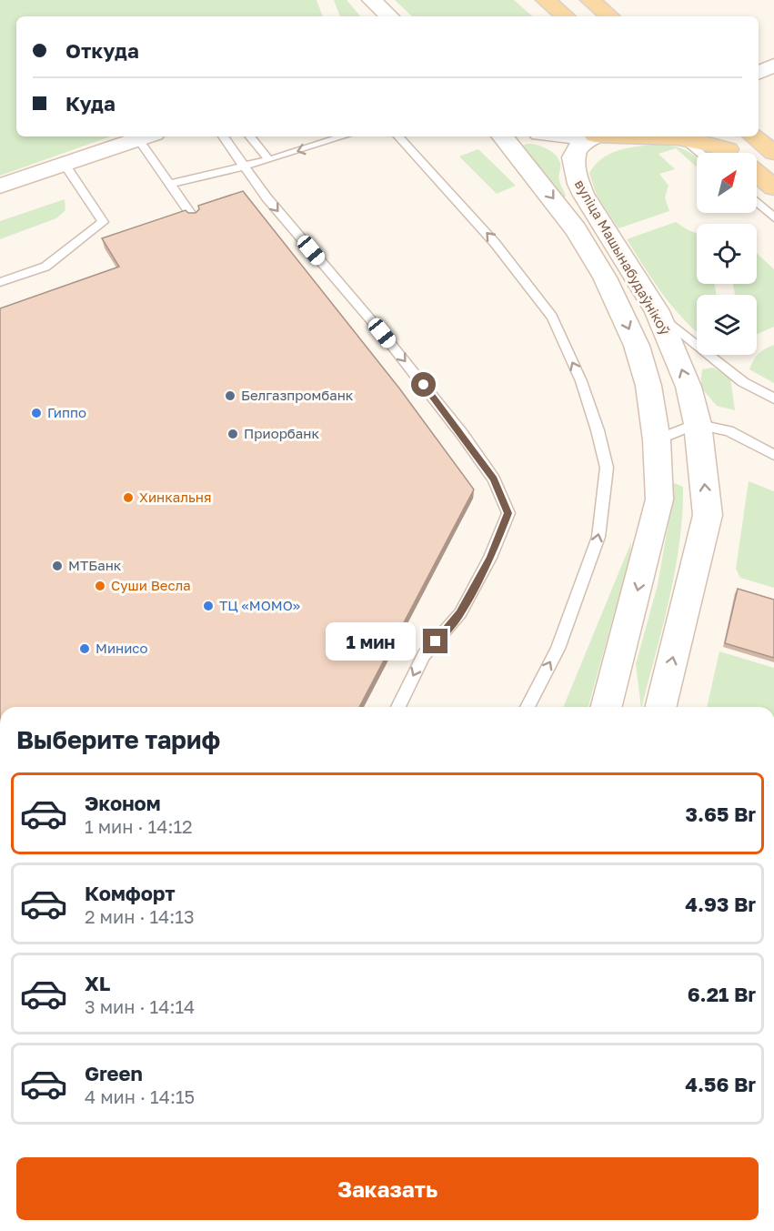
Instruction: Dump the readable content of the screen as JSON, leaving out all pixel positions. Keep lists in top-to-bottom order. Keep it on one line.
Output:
{"streets":{"main road":["вуліца Машынабудаўнікоў"]},"places":["Белгазпромбанк","Гиппо","Приорбанк","Хинкальня","МТБанк","Суши Весла","ТЦ «МОМО»","Минисо"],"north":"top right","page":{"banner":["Откуда","Куда"],"bubble":"1 мин","heading":"Выберите тариф","list":[{"name":"Эконом","note":"1 мин · 14:12","value":"3.65 Br"},{"name":"Комфорт","note":"2 мин · 14:13","value":"4.93 Br"},{"name":"XL","note":"3 мин · 14:14","value":"6.21 Br"},{"name":"Green","note":"4 мин · 14:15","value":"4.56 Br"}],"buttons":"Заказать"}}
